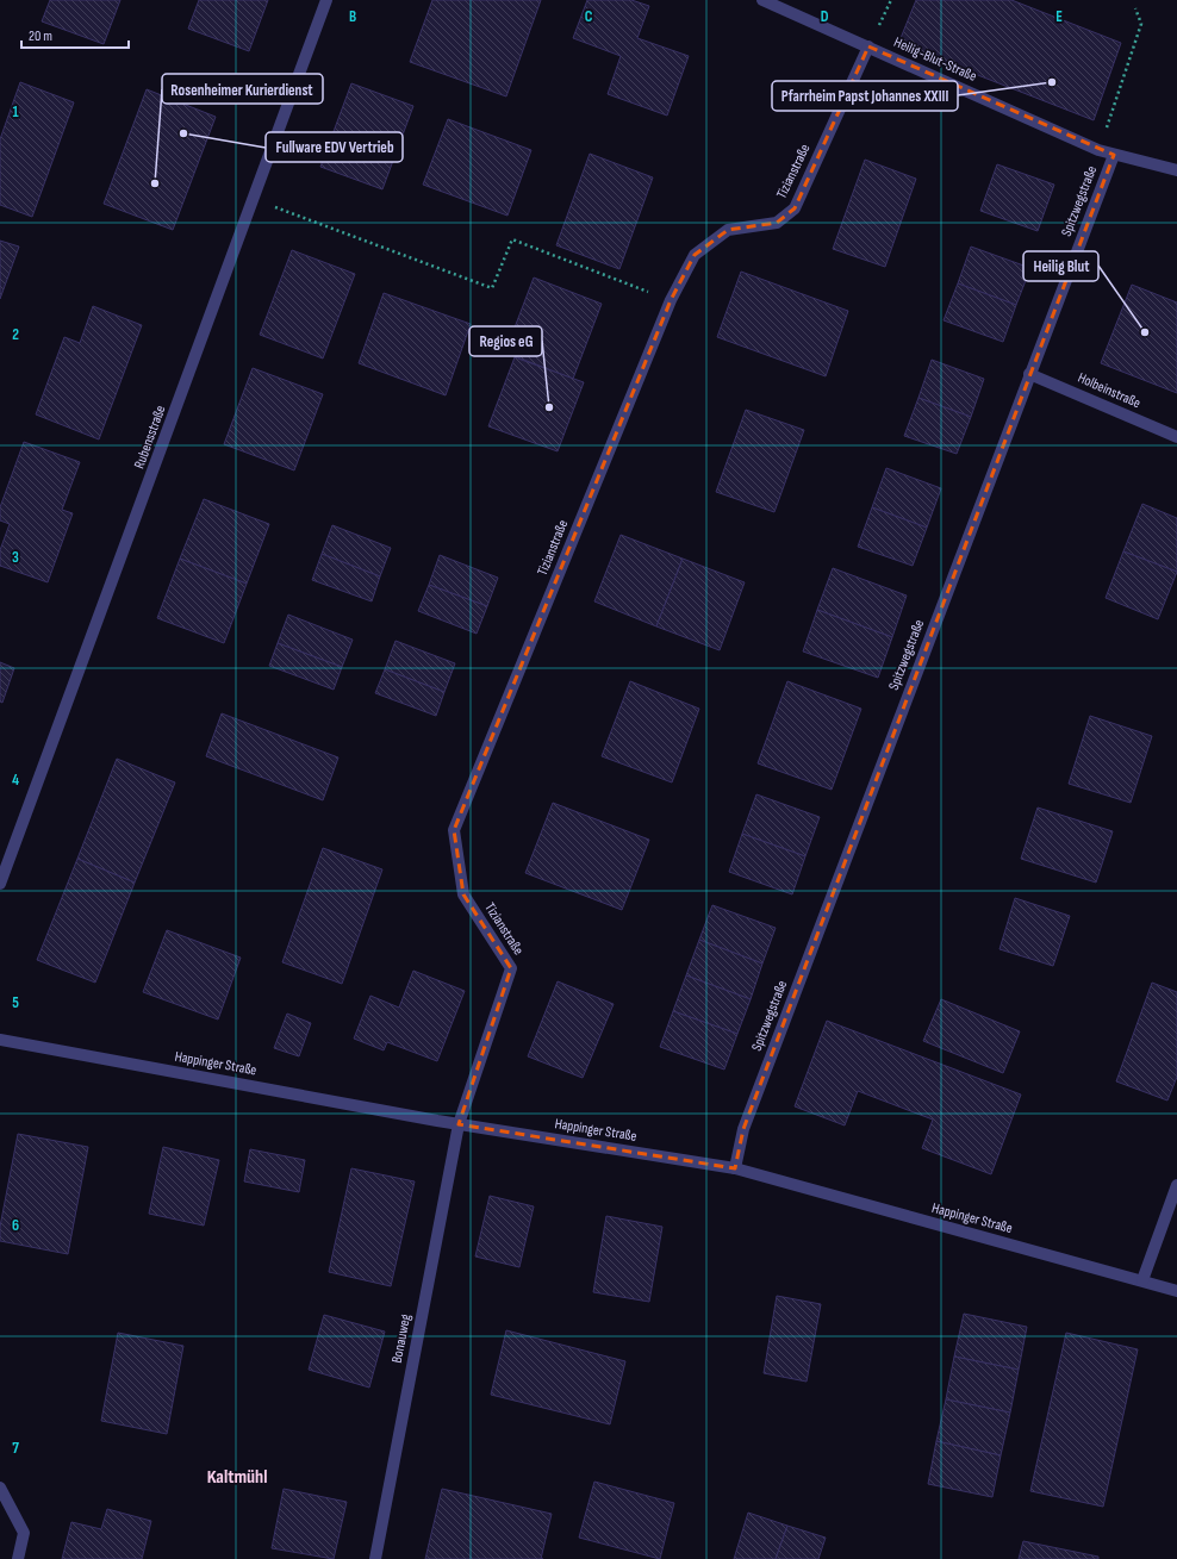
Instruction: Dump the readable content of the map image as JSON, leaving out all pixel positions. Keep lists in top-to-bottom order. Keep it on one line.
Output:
{"streets":{"street":["Heilig-Blut-Straße","Tizianstraße","Spitzwegstraße","Holbeinstraße","Rubensstraße","Happinger Straße","Bonauweg"]},"crossings":[["Heilig-Blut-Straße","Tizianstraße"],["Heilig-Blut-Straße","Spitzwegstraße"],["Tizianstraße","Happinger Straße"],["Tizianstraße","Bonauweg"],["Spitzwegstraße","Holbeinstraße"],["Spitzwegstraße","Happinger Straße"],["Happinger Straße","Bonauweg"]],"districts":["Kaltmühl"],"places":["Pfarrheim Papst Johannes XXIII","Fullware EDV Vertrieb","Rosenheimer Kurierdienst","Heilig Blut","Regios eG"],"scale_bar":"20 m","grid":{"columns":["B","C","D","E"],"rows":["1","2","3","4","5","6","7"]}}
